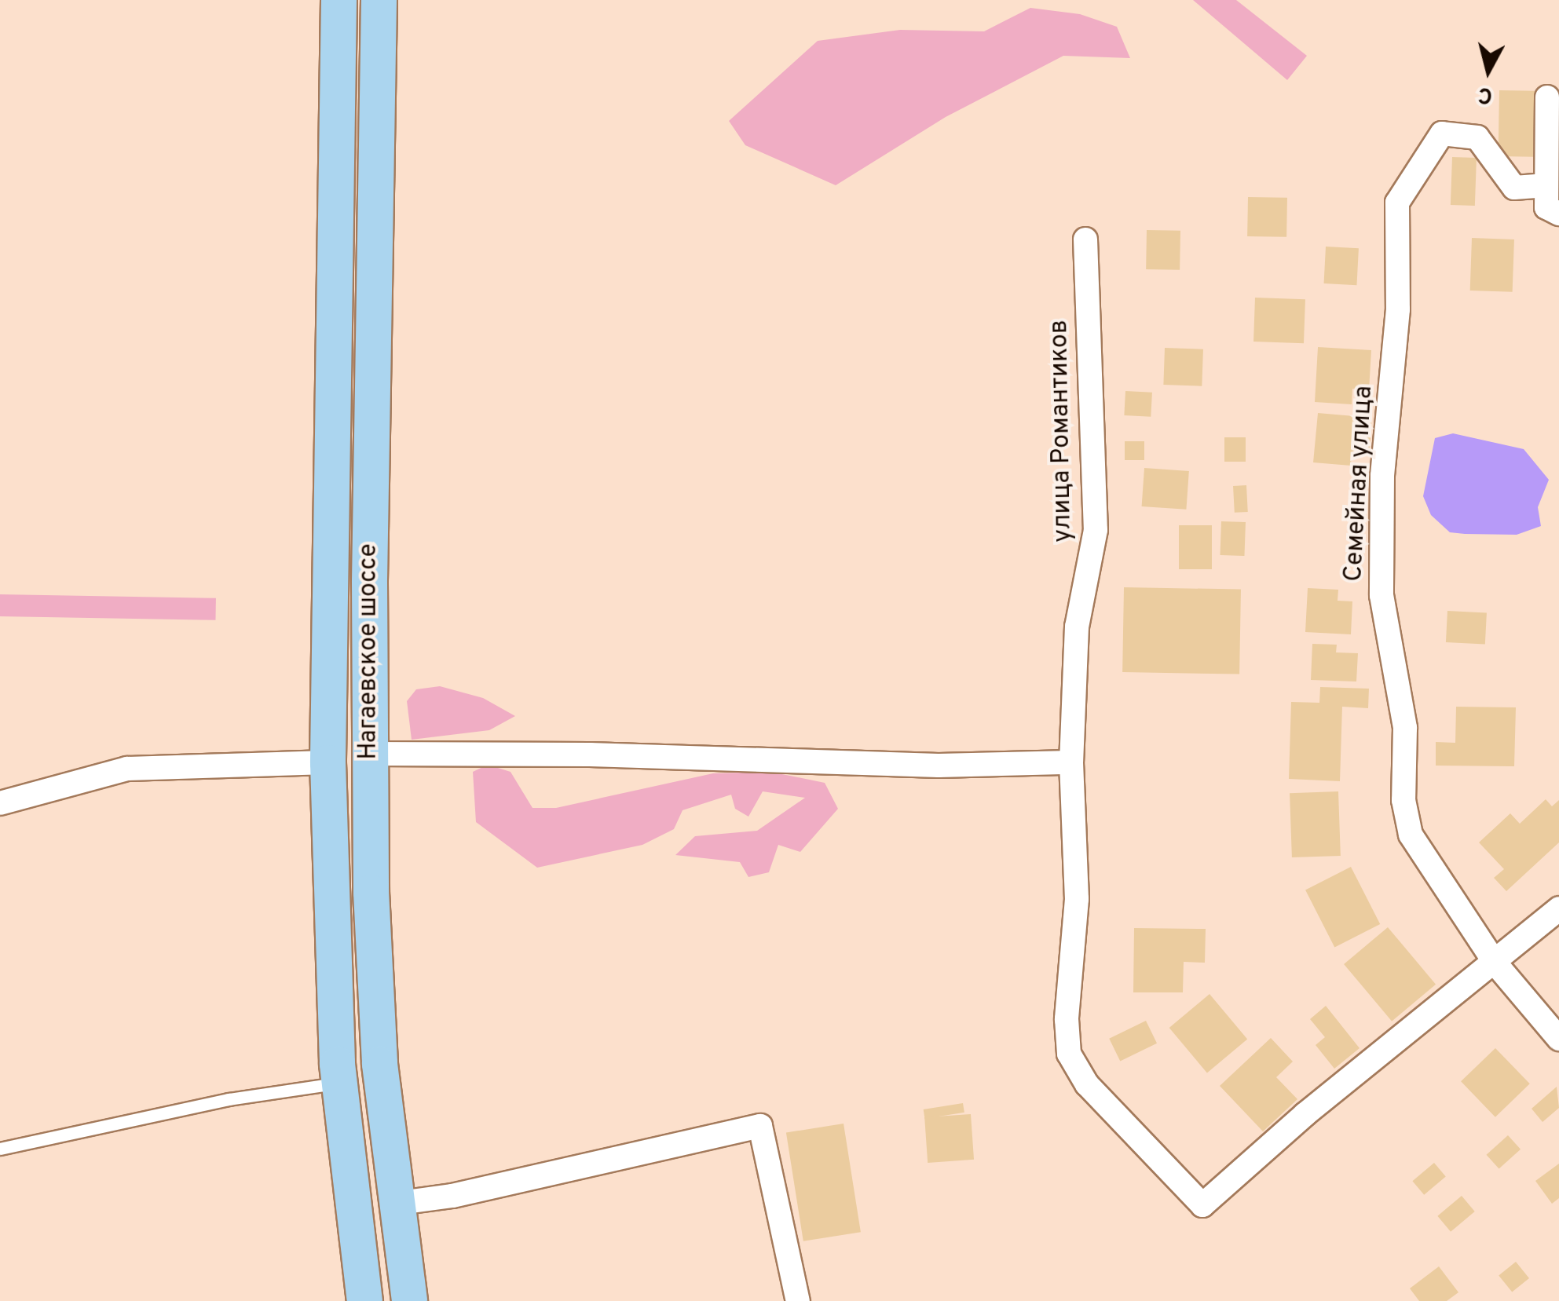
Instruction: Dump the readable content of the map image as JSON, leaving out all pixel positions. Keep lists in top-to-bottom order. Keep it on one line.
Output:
{"streets":{"main road":["Нагаевское шоссе"],"street":["улица Романтиков","Семейная улица"]},"crossings":[["улица Романтиков","Семейная улица"]],"north":"bottom"}
